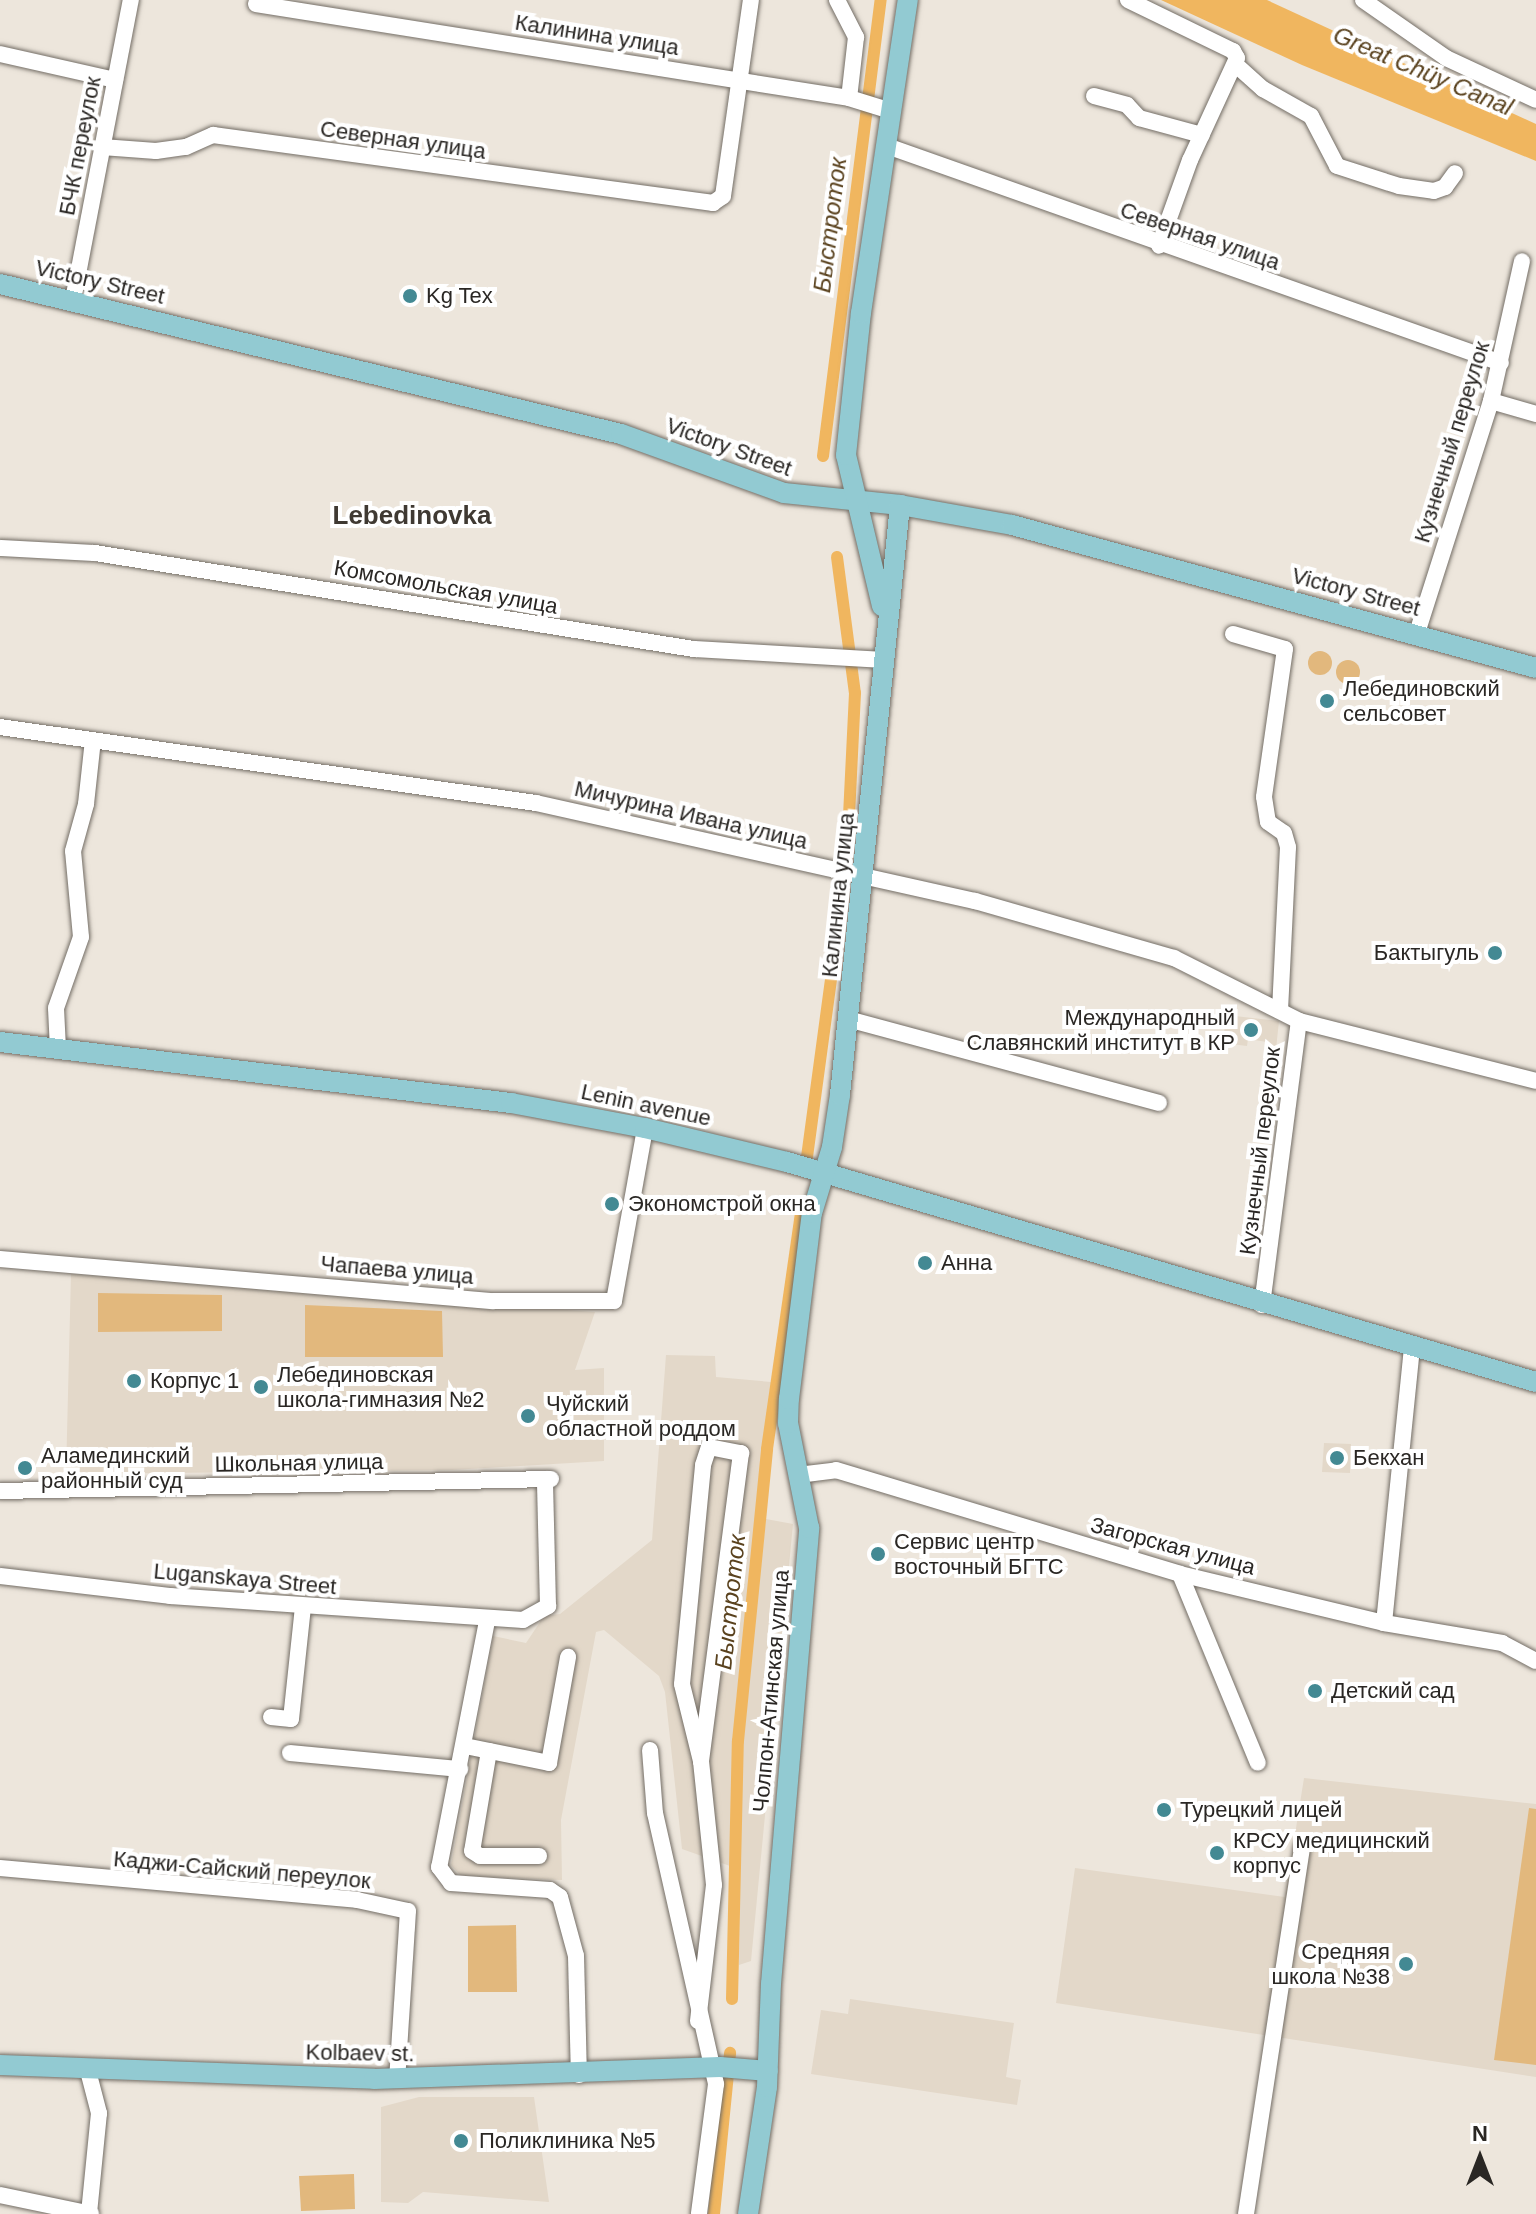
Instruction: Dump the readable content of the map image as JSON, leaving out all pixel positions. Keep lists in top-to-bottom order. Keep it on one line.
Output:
{"streets":{"main road":["Калинина улица","Victory Street","Lenin avenue","Чолпон-Атинская улица","Kolbaev st."],"street":["Северная улица","БЧК переулок","Кузнечный переулок","Комсомольская улица","Мичурина Ивана улица","Чапаева улица","Школьная улица","Загорская улица","Luganskaya Street","Каджи-Сайский переулок"]},"crossings":[["Калинина улица","Северная улица"],["Калинина улица","Victory Street"],["Калинина улица","Комсомольская улица"],["Калинина улица","Мичурина Ивана улица"],["Калинина улица","Lenin avenue"],["Калинина улица","Чолпон-Атинская улица"],["Северная улица","БЧК переулок"],["Северная улица","Кузнечный переулок"],["БЧК переулок","Victory Street"],["Victory Street","Кузнечный переулок"],["Кузнечный переулок","Мичурина Ивана улица"],["Кузнечный переулок","Lenin avenue"],["Lenin avenue","Чапаева улица"],["Lenin avenue","Чолпон-Атинская улица"],["Школьная улица","Luganskaya Street"],["Загорская улица","Чолпон-Атинская улица"],["Чолпон-Атинская улица","Kolbaev st."],["Каджи-Сайский переулок","Kolbaev st."]],"districts":["Lebedinovka"],"water":["Great Chüy Canal","Быстроток"],"places":["Kg Tex","Лебединовский сельсовет","Бактыгуль","Международный Славянский институт в КР","Экономстрой окна","Анна","Корпус 1","Лебединовская школа-гимназия №2","Чуйский областной роддом","Бекхан","Аламединский районный суд","Сервис центр восточный БГТС","Детский сад","Турецкий лицей","КРСУ медицинский корпус","Средняя школа №38","Поликлиника №5"],"north":"top"}
